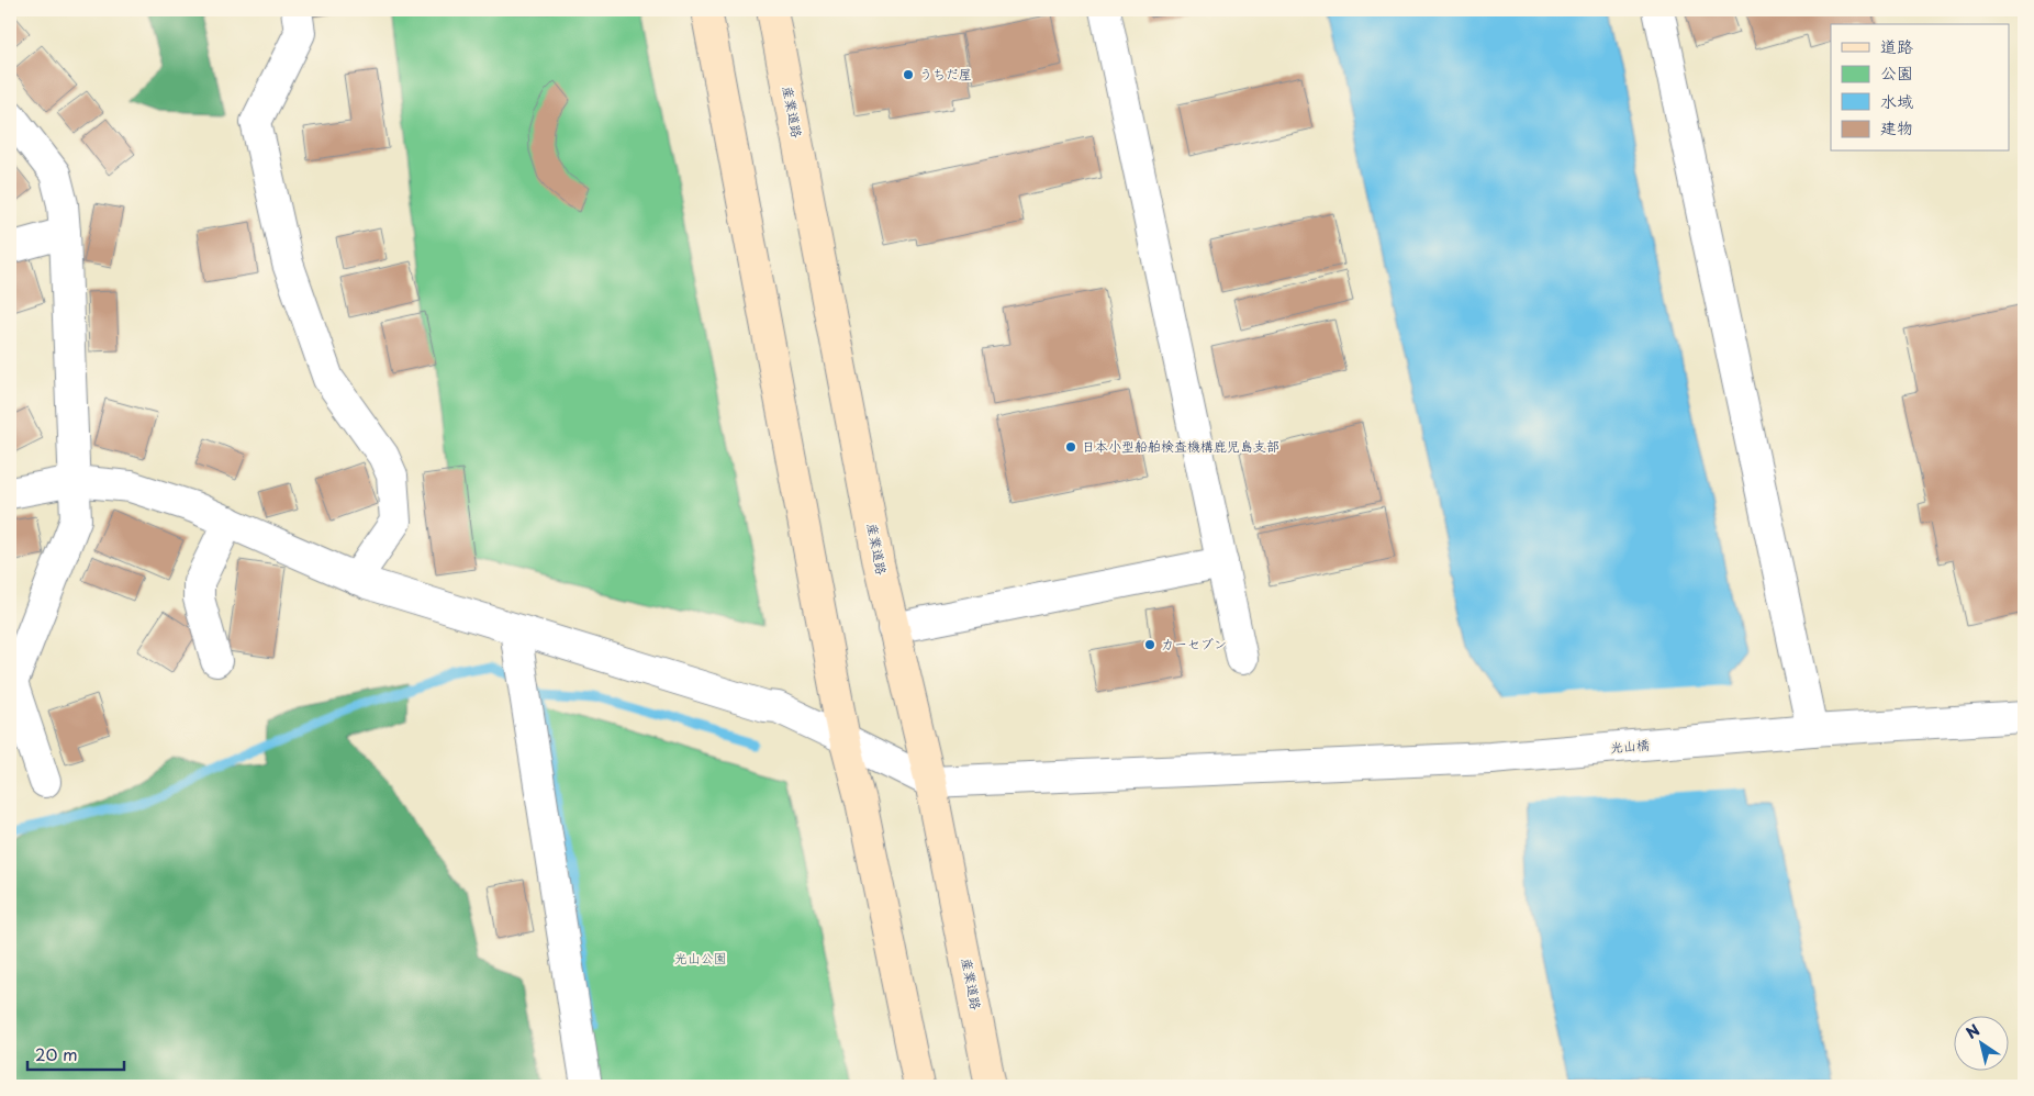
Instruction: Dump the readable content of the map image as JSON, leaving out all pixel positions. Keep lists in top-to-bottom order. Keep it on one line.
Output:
{"streets":{"main road":["産業道路"],"street":["光山橋"]},"crossings":[["産業道路","光山橋"]],"parks":["光山公園"],"places":["うちだ屋","日本小型船舶検査機構鹿児島支部","カーセブン"],"legend":["道路","公園","水域","建物"],"scale_bar":"20 m","north":"top left"}
